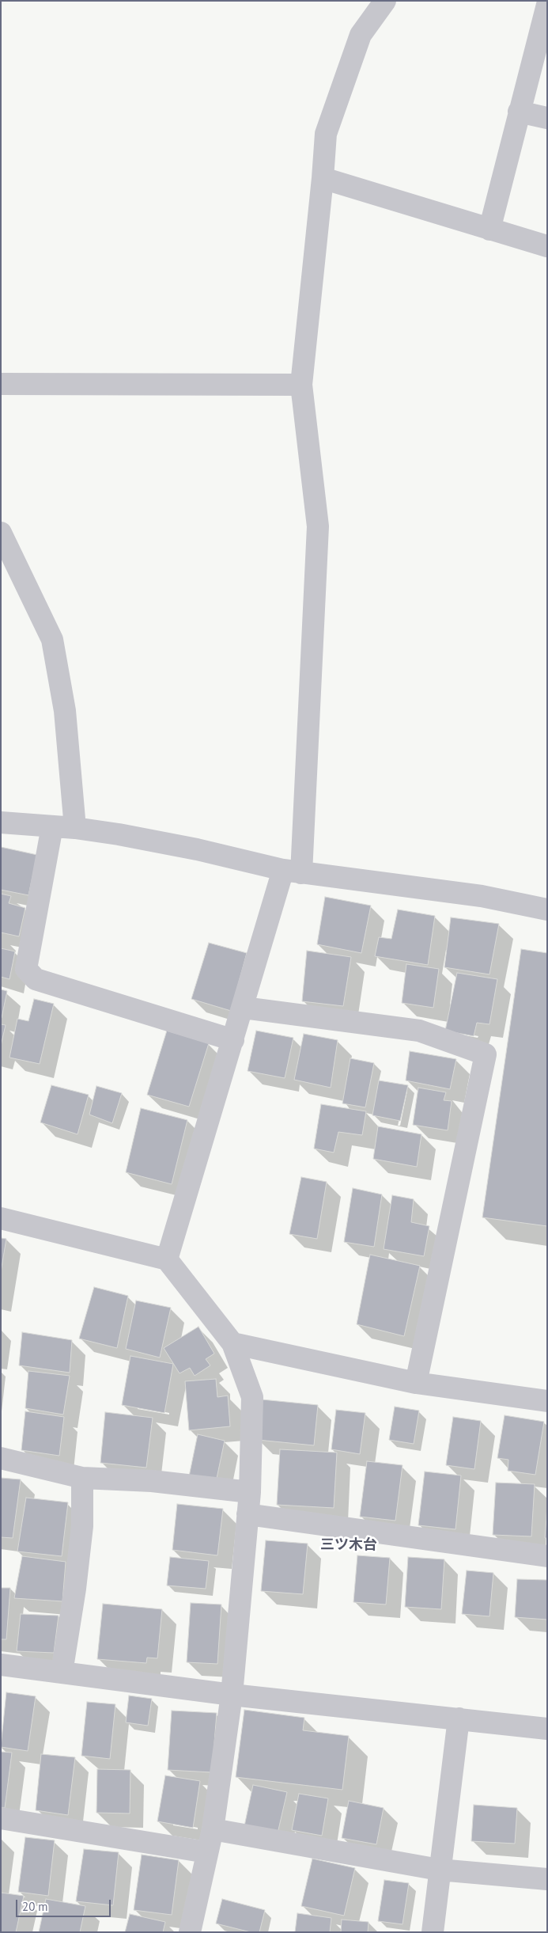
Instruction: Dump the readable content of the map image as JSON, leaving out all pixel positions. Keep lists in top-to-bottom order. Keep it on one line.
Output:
{"districts":["三ツ木台"],"scale_bar":"20 m"}
